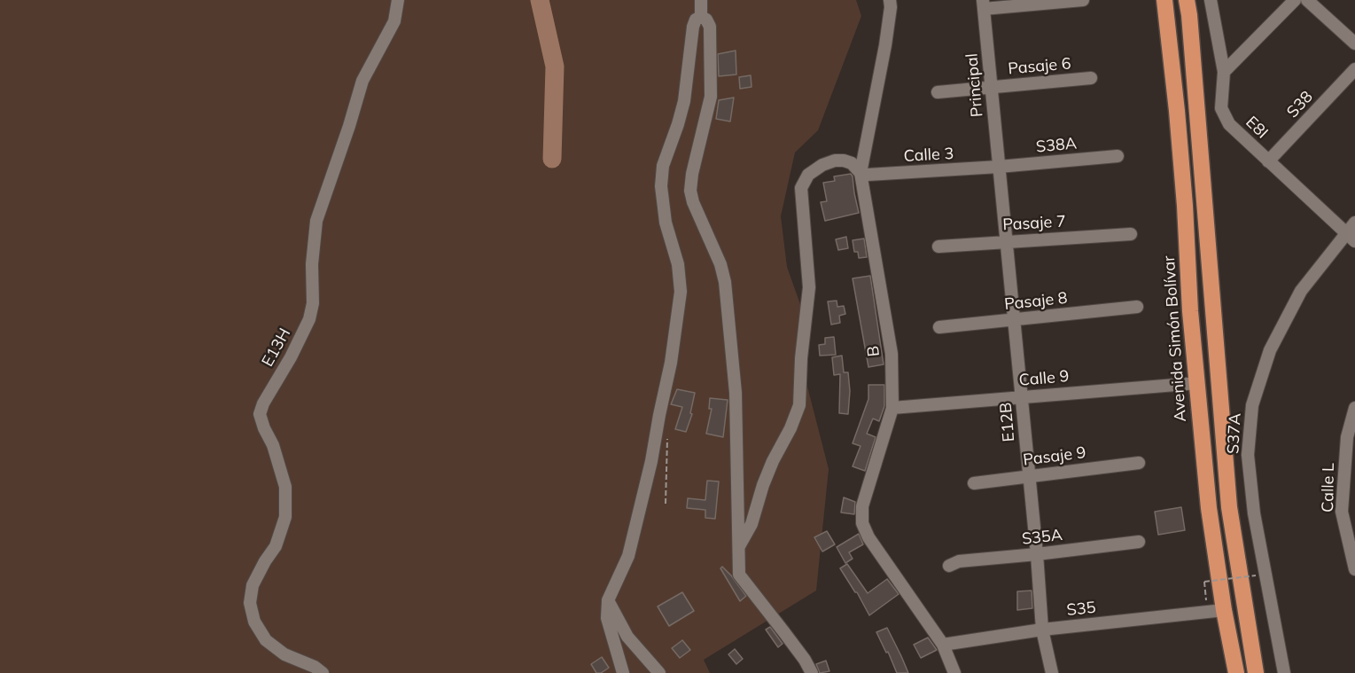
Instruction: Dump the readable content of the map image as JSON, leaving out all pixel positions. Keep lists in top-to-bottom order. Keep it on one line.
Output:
{"streets":{"highway":["Avenida Simón Bolívar"],"street":["Pasaje 6","Principal","S38","E8I","S38A","Calle 3","Pasaje 7","Pasaje 8","E13H","B","Calle 9","E12B","S37A","Pasaje 9","Calle L","S35A","S35"]},"crossings":[["Pasaje 6","Principal"],["Principal","S38A"],["Principal","Calle 3"],["Principal","E12B"],["S38","E8I"],["E8I","S37A"],["S38A","Calle 3"],["S38A","E12B"],["Calle 3","B"],["Calle 3","E12B"],["Pasaje 7","E12B"],["Pasaje 8","E12B"],["Avenida Simón Bolívar","Calle 9"],["Avenida Simón Bolívar","S35"],["B","Calle 9"],["B","S35"],["Calle 9","E12B"],["E12B","Pasaje 9"],["E12B","S35A"],["E12B","S35"]]}
